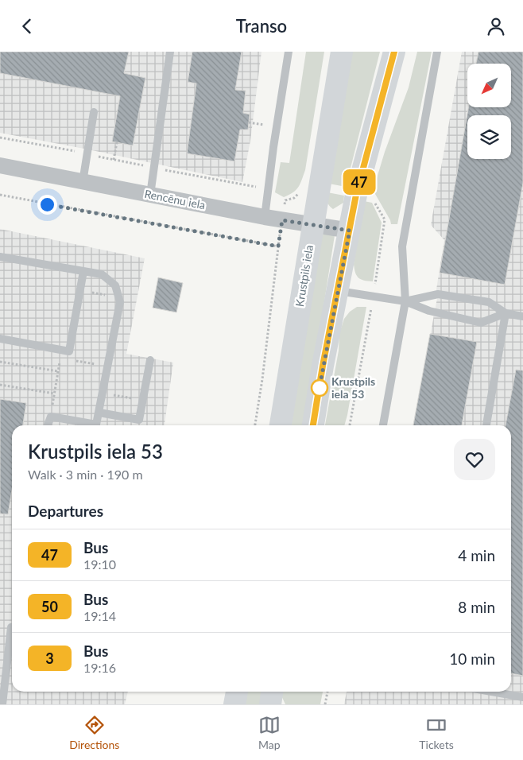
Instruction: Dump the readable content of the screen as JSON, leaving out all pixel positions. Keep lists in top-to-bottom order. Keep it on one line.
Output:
{"streets":{"main road":["Krustpils iela"],"street":["Rencēnu iela"]},"crossings":[["Rencēnu iela","Krustpils iela"]],"places":["Krustpils iela 53"],"lines":["bus line 47"],"north":"bottom left","page":{"header":"Transo","on_map":"47","heading":[["Krustpils iela 53","Walk · 3 min · 190 m"],"Departures"],"list":[{"mark":"47","name":"Bus","note":"19:10","value":"4 min"},{"mark":"50","name":"Bus","note":"19:14","value":"8 min"},{"mark":"3","name":"Bus","note":"19:16","value":"10 min"}],"tabs":["Directions","Map","Tickets"]}}
